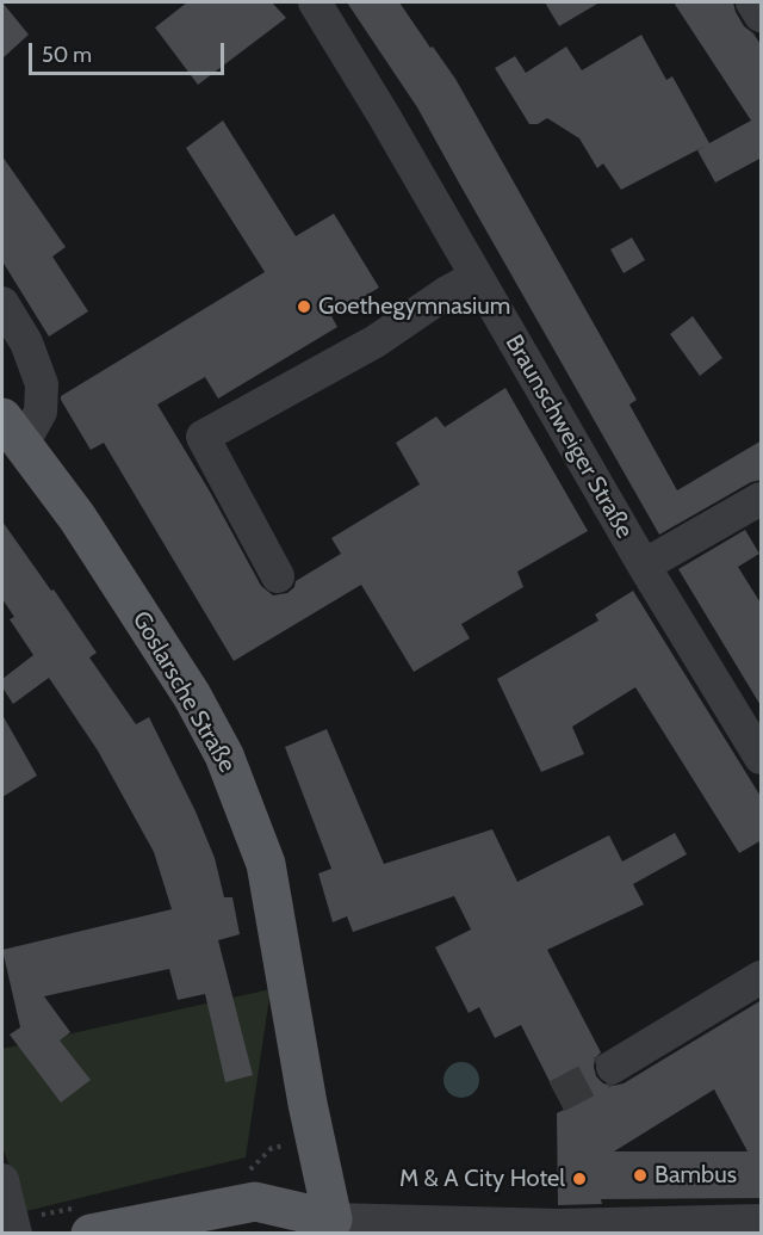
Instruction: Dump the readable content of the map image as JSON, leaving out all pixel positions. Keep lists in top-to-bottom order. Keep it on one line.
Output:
{"streets":{"main road":["Goslarsche Straße"],"street":["Braunschweiger Straße"]},"places":["Goethegymnasium","Bambus","M & A City Hotel"],"scale_bar":"50 m"}
